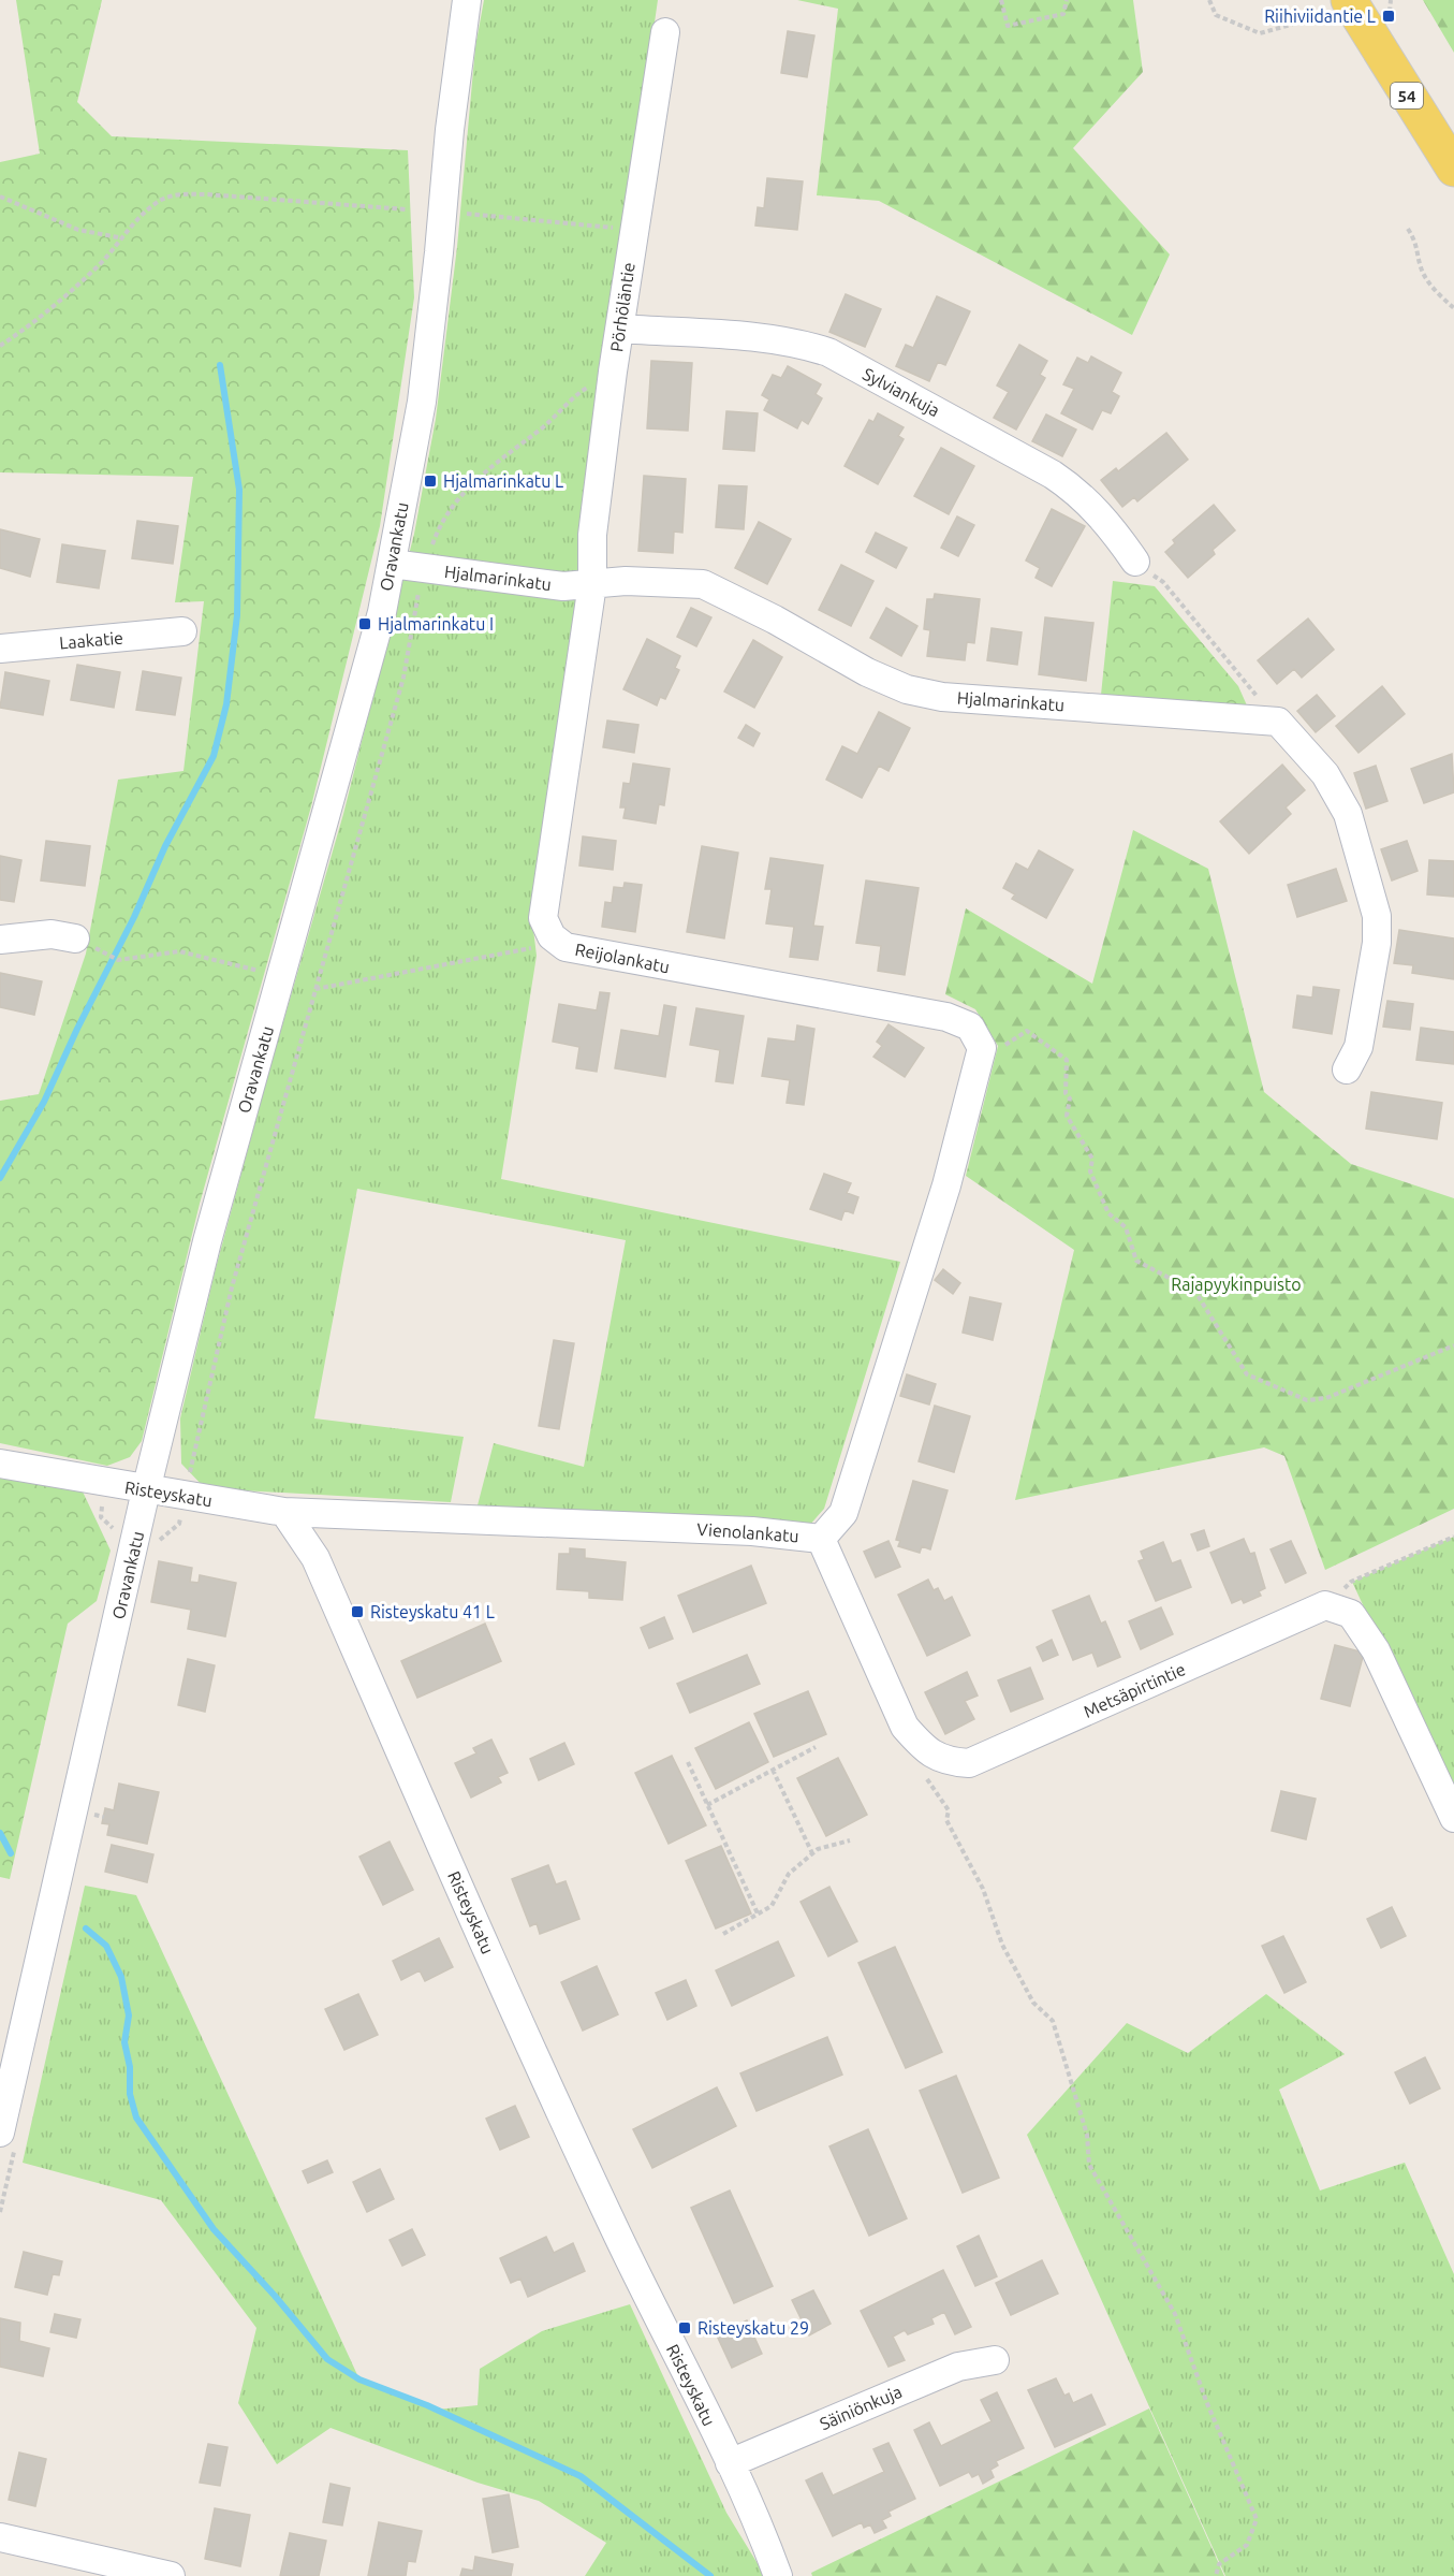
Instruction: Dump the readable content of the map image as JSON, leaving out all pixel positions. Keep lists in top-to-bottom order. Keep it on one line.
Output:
{"streets":{"main road":["54"],"street":["Pörhöläntie","Sylviankuja","Oravankatu","Hjalmarinkatu","Laakatie","Reijolankatu","Risteyskatu","Vienolankatu","Metsäpirtintie","Säiniönkuja"]},"crossings":[["Pörhöläntie","Sylviankuja"],["Pörhöläntie","Hjalmarinkatu"],["Pörhöläntie","Reijolankatu"],["Oravankatu","Hjalmarinkatu"],["Oravankatu","Risteyskatu"],["Hjalmarinkatu","Reijolankatu"],["Reijolankatu","Vienolankatu"],["Risteyskatu","Vienolankatu"],["Risteyskatu","Säiniönkuja"],["Vienolankatu","Metsäpirtintie"]],"parks":["Rajapyykinpuisto"],"places":{"transit":["Riihiviidantie L","Hjalmarinkatu L","Hjalmarinkatu I","Risteyskatu 41 L","Risteyskatu 29"]}}
